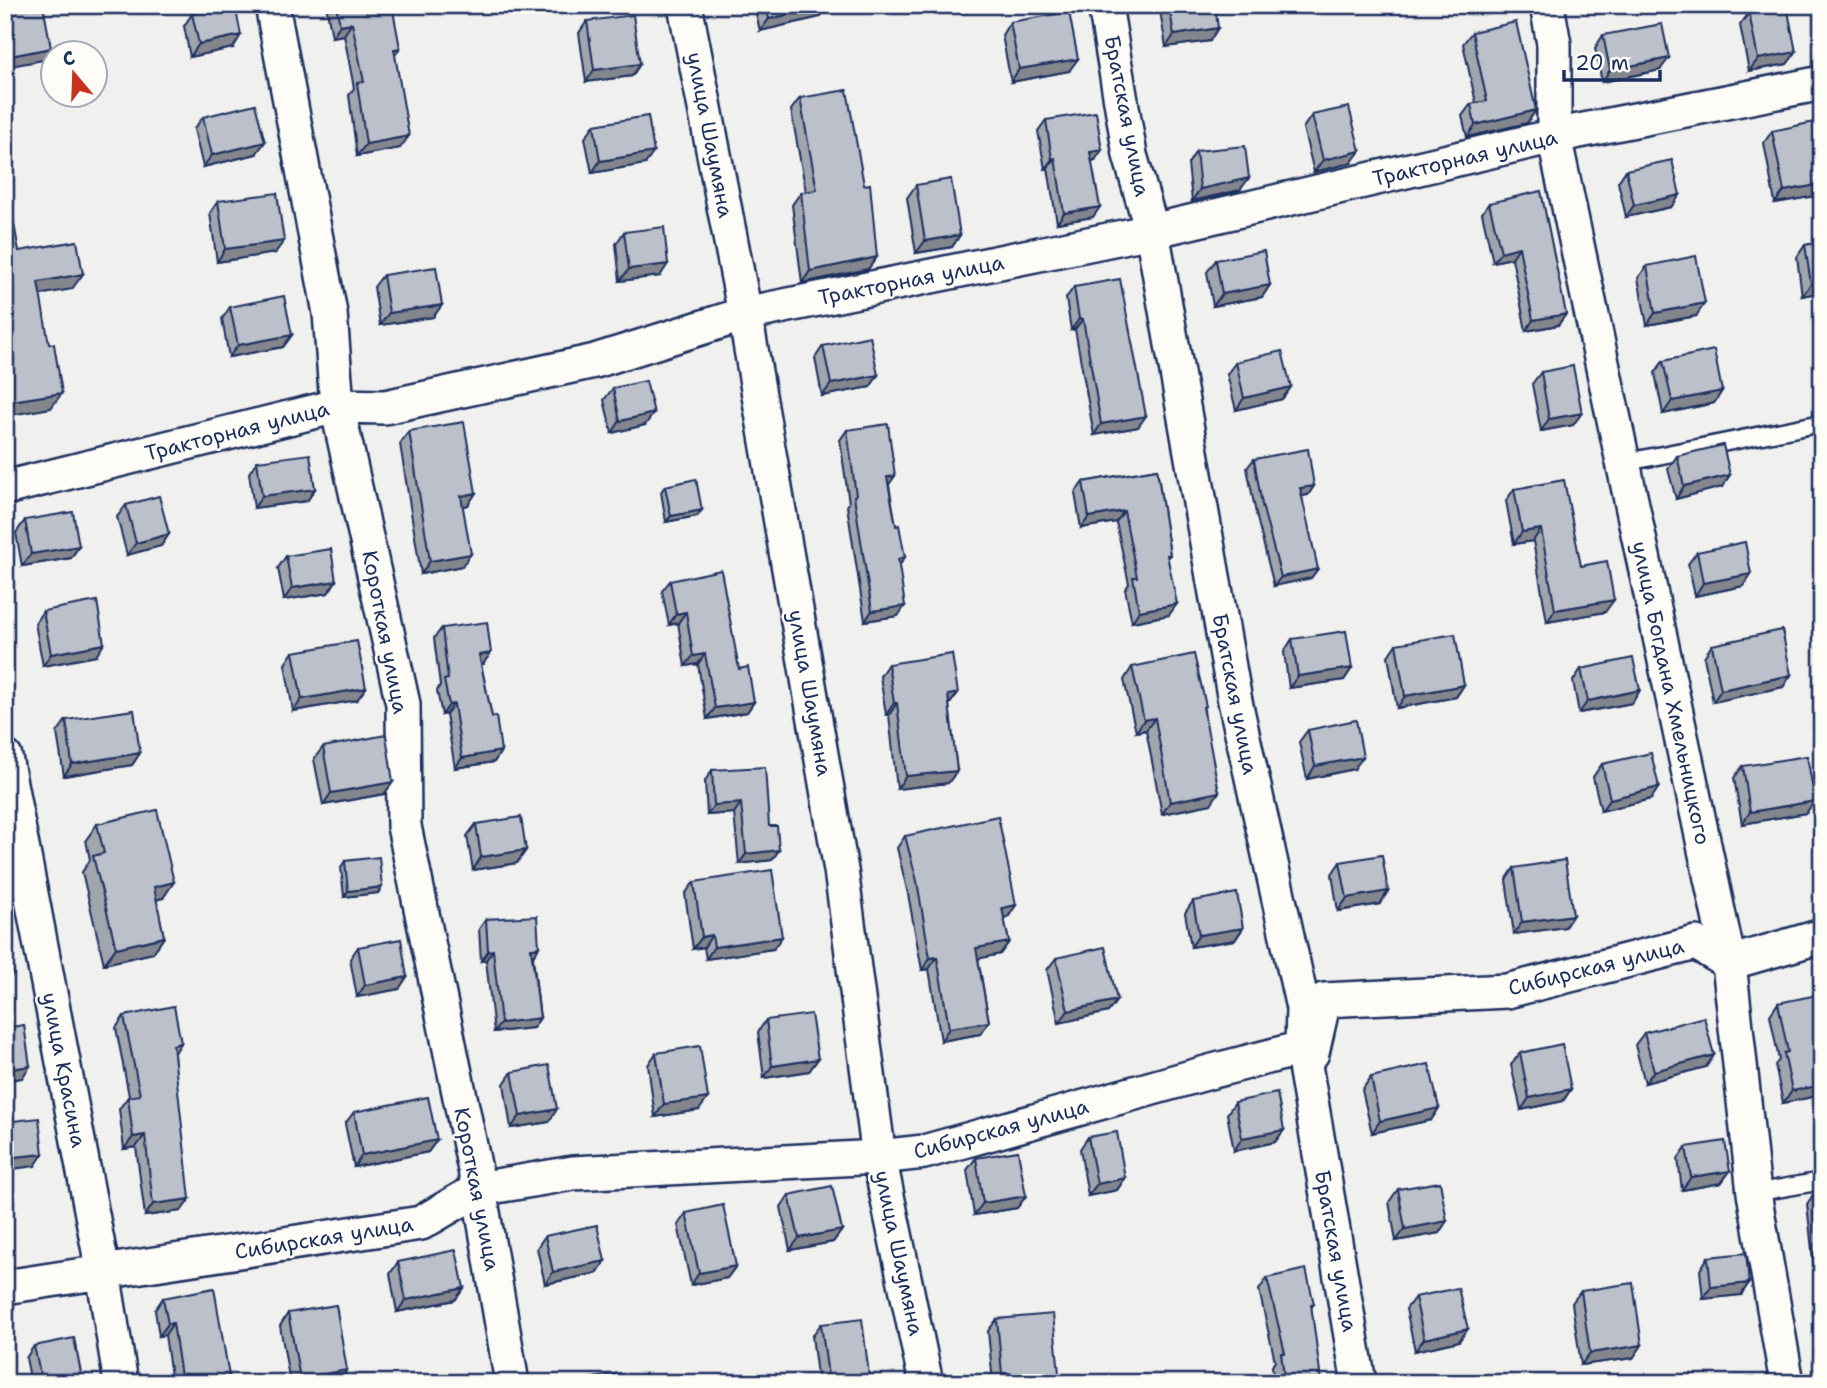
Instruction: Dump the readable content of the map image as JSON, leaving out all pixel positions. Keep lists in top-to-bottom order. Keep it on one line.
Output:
{"streets":{"street":["Братская улица","улица Шаумяна","Тракторная улица","Короткая улица","улица Богдана Хмельницкого","Сибирская улица","улица Красина"]},"crossings":[["Братская улица","Тракторная улица"],["Братская улица","Сибирская улица"],["улица Шаумяна","Тракторная улица"],["улица Шаумяна","Сибирская улица"],["Тракторная улица","Короткая улица"],["Тракторная улица","улица Богдана Хмельницкого"],["Короткая улица","Сибирская улица"],["улица Богдана Хмельницкого","Сибирская улица"],["Сибирская улица","улица Красина"]],"scale_bar":"20 m","north":"top"}
